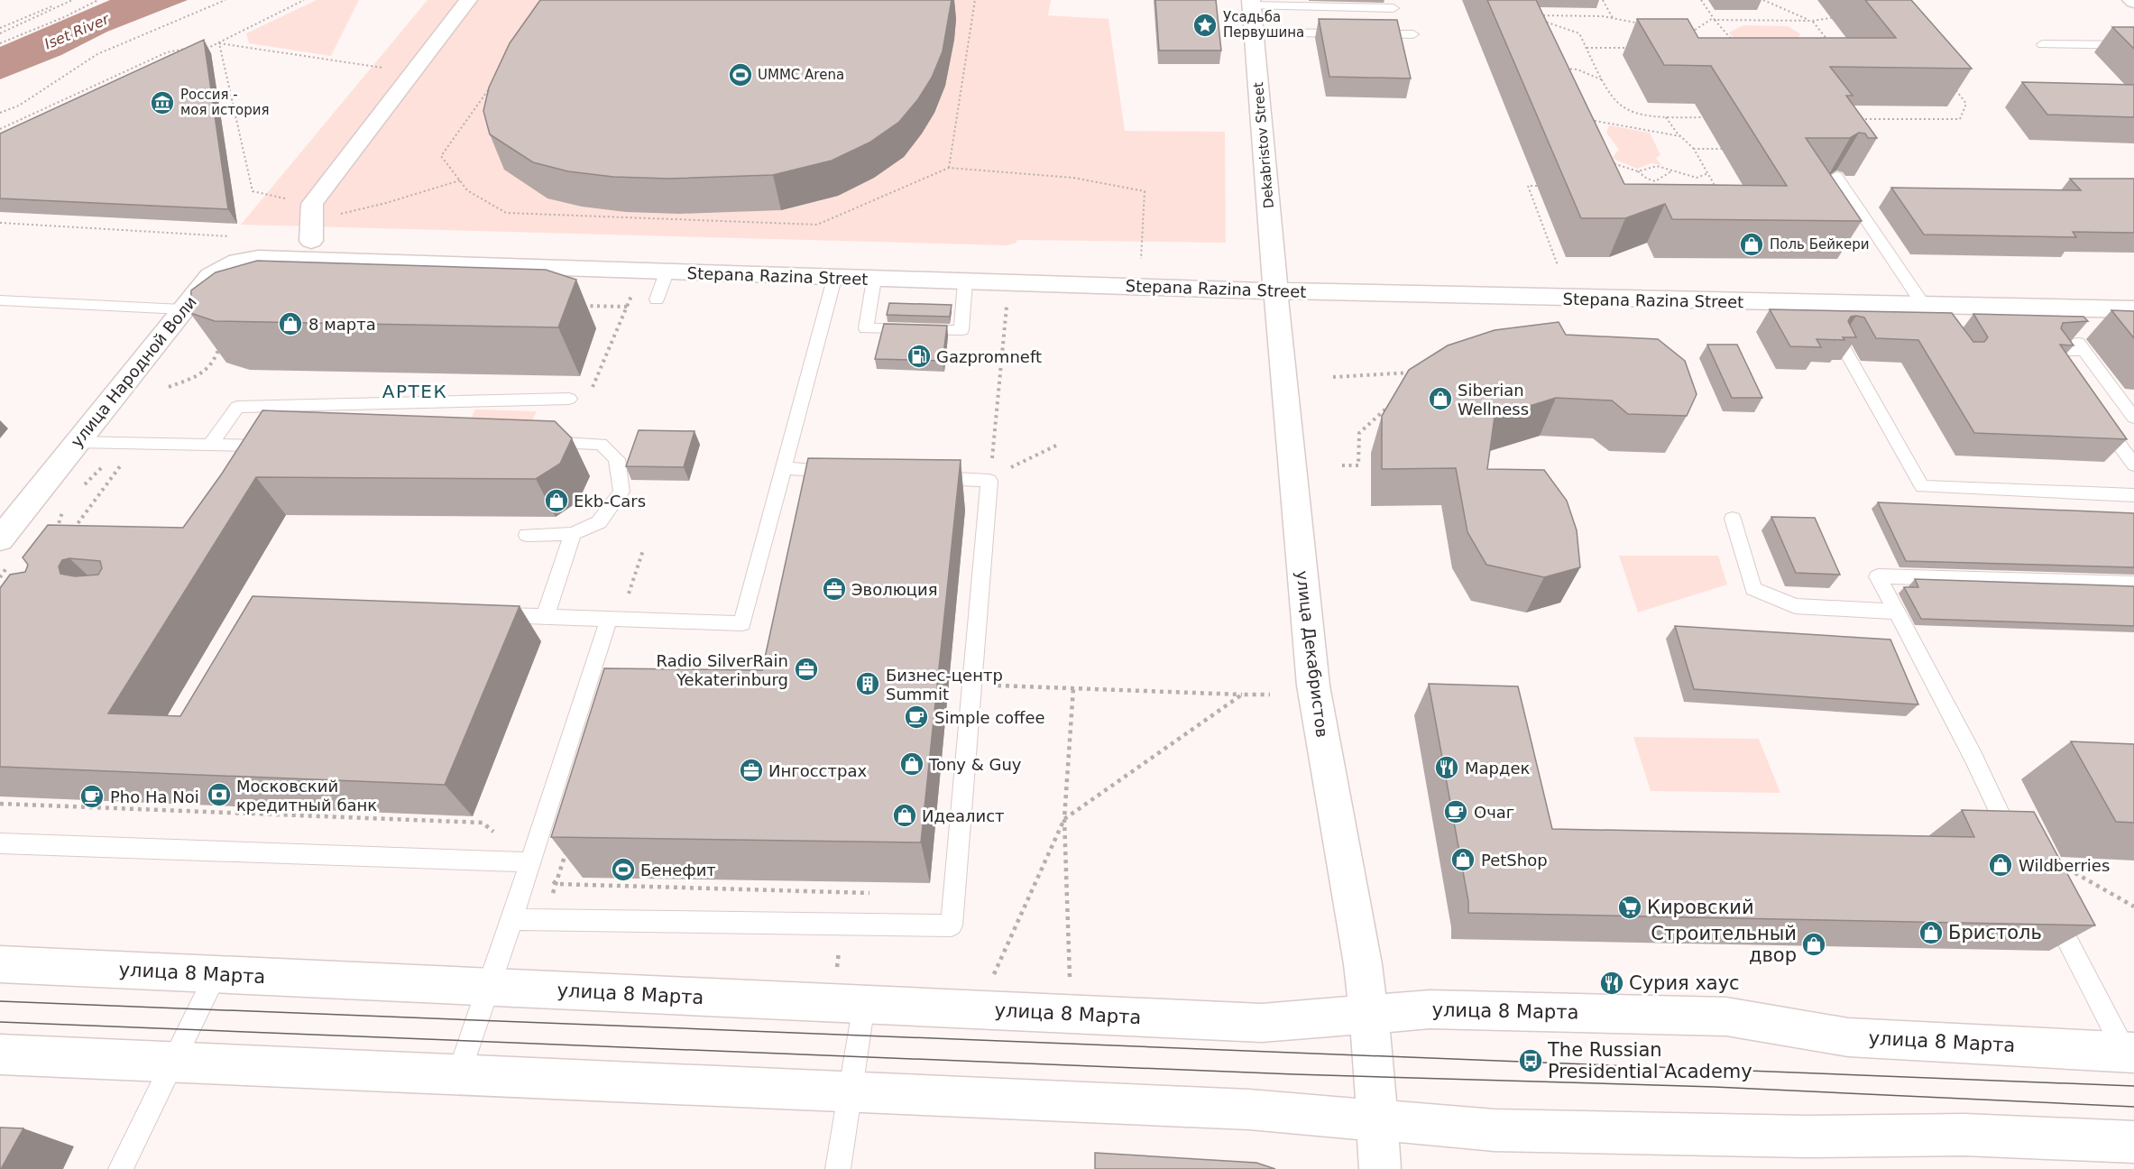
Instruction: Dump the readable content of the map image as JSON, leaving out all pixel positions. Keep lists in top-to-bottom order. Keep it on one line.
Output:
{"streets":{"street":["Dekabristov Street","Stepana Razina Street","улица Народной Воли","улица Декабристов","улица 8 Марта"]},"crossings":[["Dekabristov Street","Stepana Razina Street"],["Dekabristov Street","улица Декабристов"],["Stepana Razina Street","улица Народной Воли"],["Stepana Razina Street","улица Декабристов"],["улица Декабристов","улица 8 Марта"]],"districts":["АРТЕК"],"water":["Iset River"],"places":{"place":["Усадьба Первушина"],"sports":["UMMC Arena","Бенефит"],"museum":["Россия - моя история"],"shop":["Поль Бейкери","8 марта","Siberian Wellness","Ekb-Cars","Tony & Guy","Идеалист","PetShop","Wildberries","Бристоль","Строительный двор"],"fuel station":["Gazpromneft"],"office":["Эволюция","Radio SilverRain Yekaterinburg","Ингосстрах"],"building":["Бизнес-центр Summit"],"cafe":["Simple coffee","Pho Ha Noi","Очаг"],"restaurant":["Мардек","Сурия хаус"],"bank":["Московский кредитный банк"],"supermarket":["Кировский"],"bus stop":["The Russian Presidential Academy"]}}
